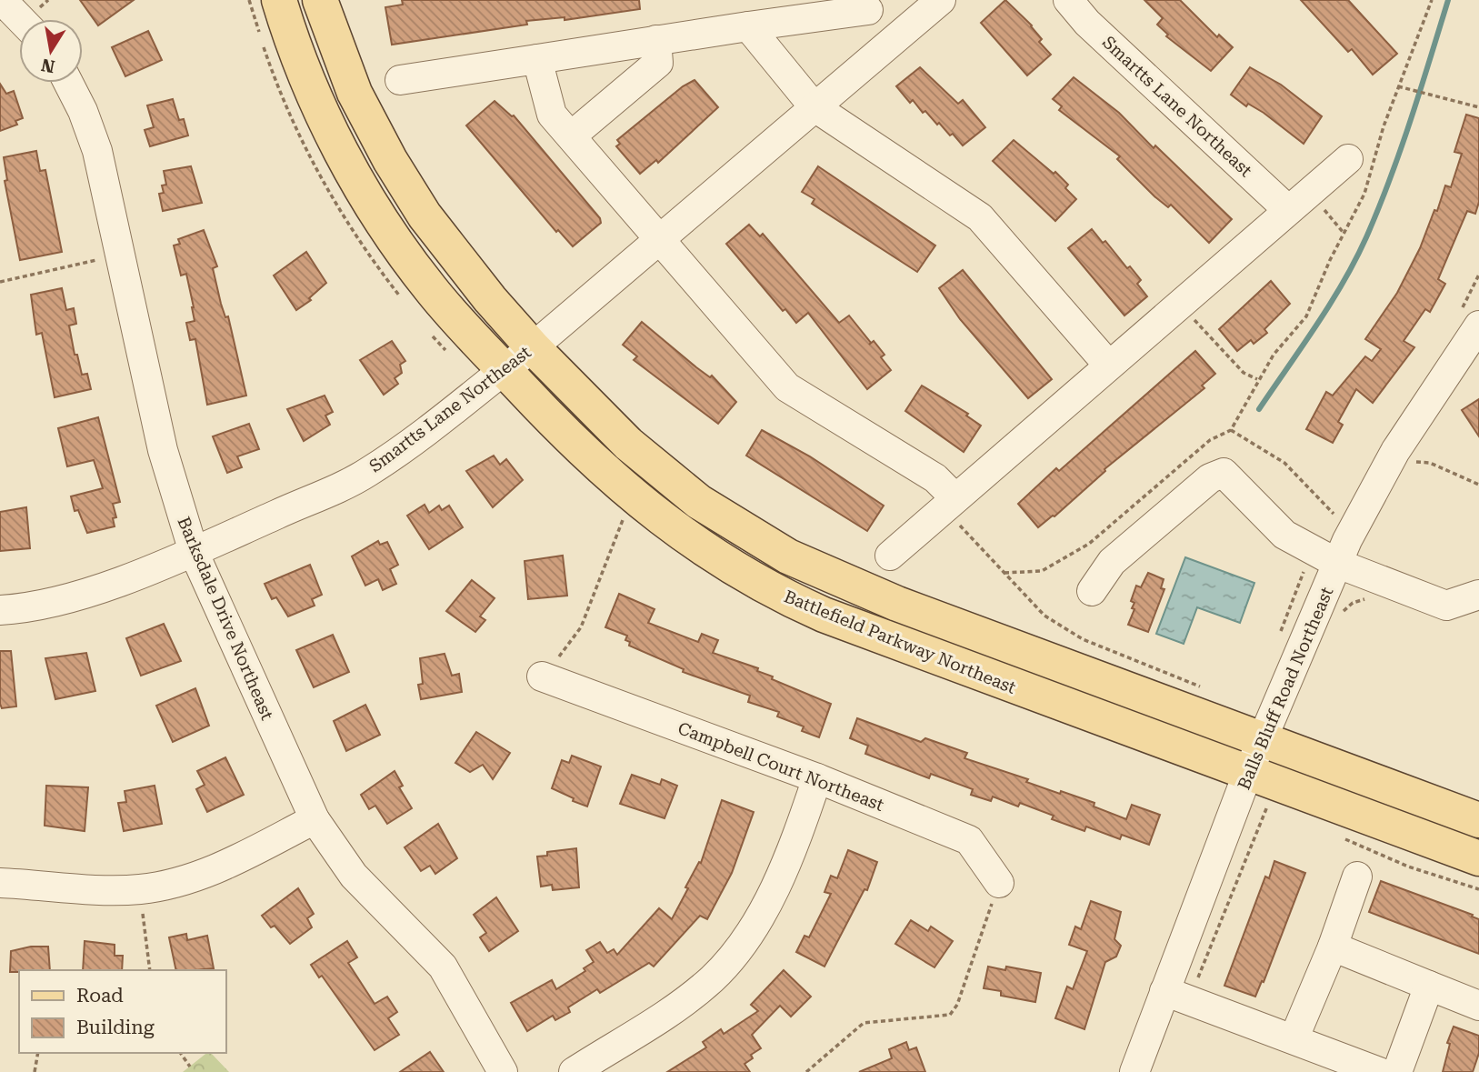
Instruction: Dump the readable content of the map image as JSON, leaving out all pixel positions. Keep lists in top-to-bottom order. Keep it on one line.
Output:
{"streets":{"main road":["Battlefield Parkway Northeast"],"street":["Smartts Lane Northeast","Barksdale Drive Northeast","Balls Bluff Road Northeast","Campbell Court Northeast"]},"crossings":[["Smartts Lane Northeast","Barksdale Drive Northeast"],["Smartts Lane Northeast","Battlefield Parkway Northeast"],["Battlefield Parkway Northeast","Balls Bluff Road Northeast"]],"legend":["Road","Building"],"north":"bottom"}
